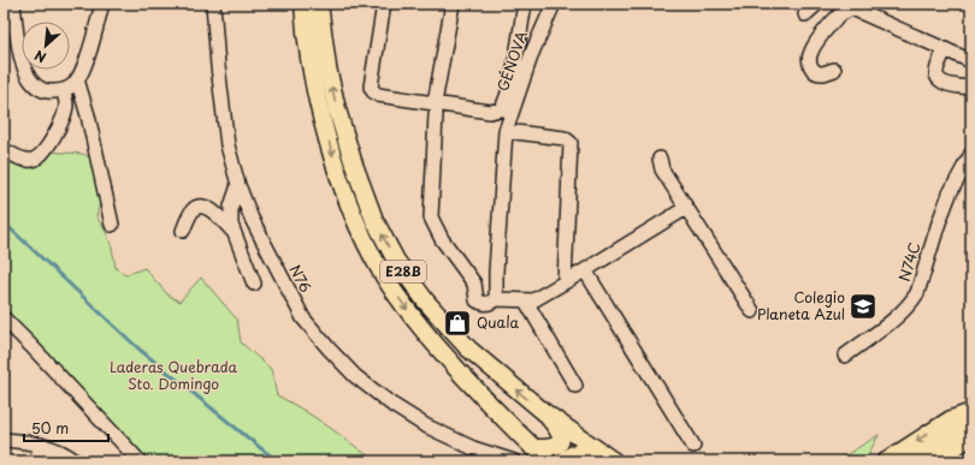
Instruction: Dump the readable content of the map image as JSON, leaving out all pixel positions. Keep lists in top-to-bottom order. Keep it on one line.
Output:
{"streets":{"main road":["E28B"],"street":["GÉNOVA","N74C","N76"]},"parks":["Laderas Quebrada Sto. Domingo"],"places":{"school or university":["Colegio Planeta Azul"],"shop":["Quala"]},"scale_bar":"50 m","north":"bottom left"}
